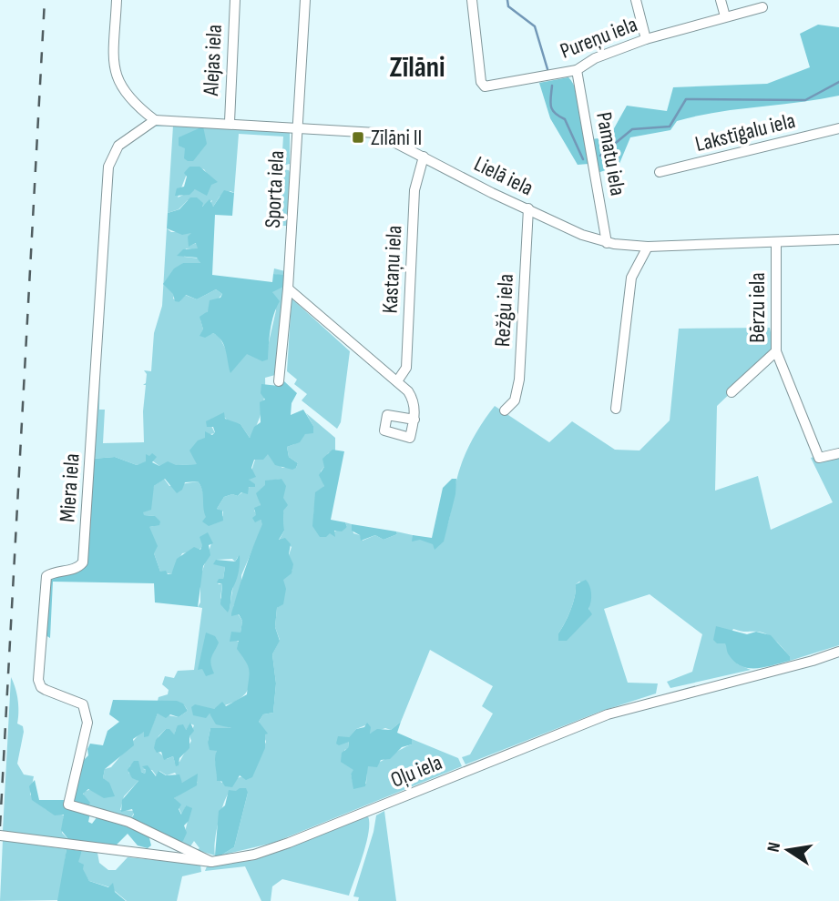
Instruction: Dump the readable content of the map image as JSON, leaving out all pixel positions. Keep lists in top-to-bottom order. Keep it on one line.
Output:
{"streets":{"street":["Pureņu iela","Alejas iela","Lakstīgalu iela","Pamatu iela","Lielā iela","Sporta iela","Kastaņu iela","Bērzu iela","Režģu iela","Miera iela","Oļu iela"]},"crossings":[["Pureņu iela","Pamatu iela"],["Alejas iela","Lielā iela"],["Pamatu iela","Lielā iela"],["Lielā iela","Sporta iela"],["Lielā iela","Kastaņu iela"],["Lielā iela","Bērzu iela"],["Lielā iela","Režģu iela"],["Lielā iela","Miera iela"],["Miera iela","Oļu iela"]],"districts":["Zīlāni"],"places":{"transit":["Zīlāni II"]},"north":"left"}
